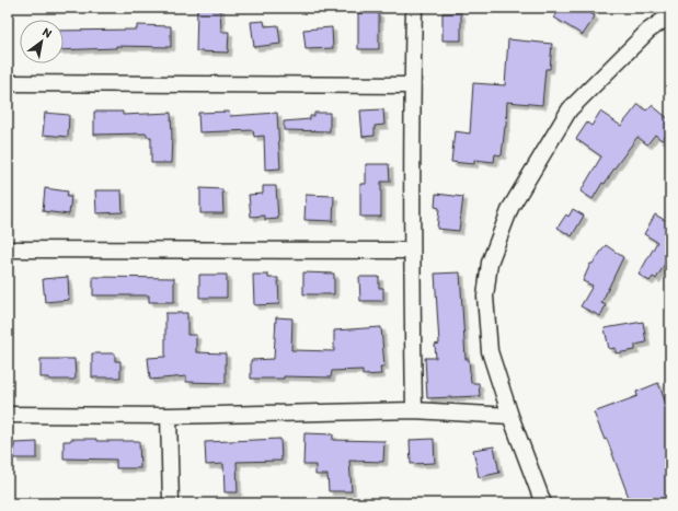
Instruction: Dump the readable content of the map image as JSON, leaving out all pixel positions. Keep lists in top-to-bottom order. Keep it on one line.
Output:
{"north":"top right"}
